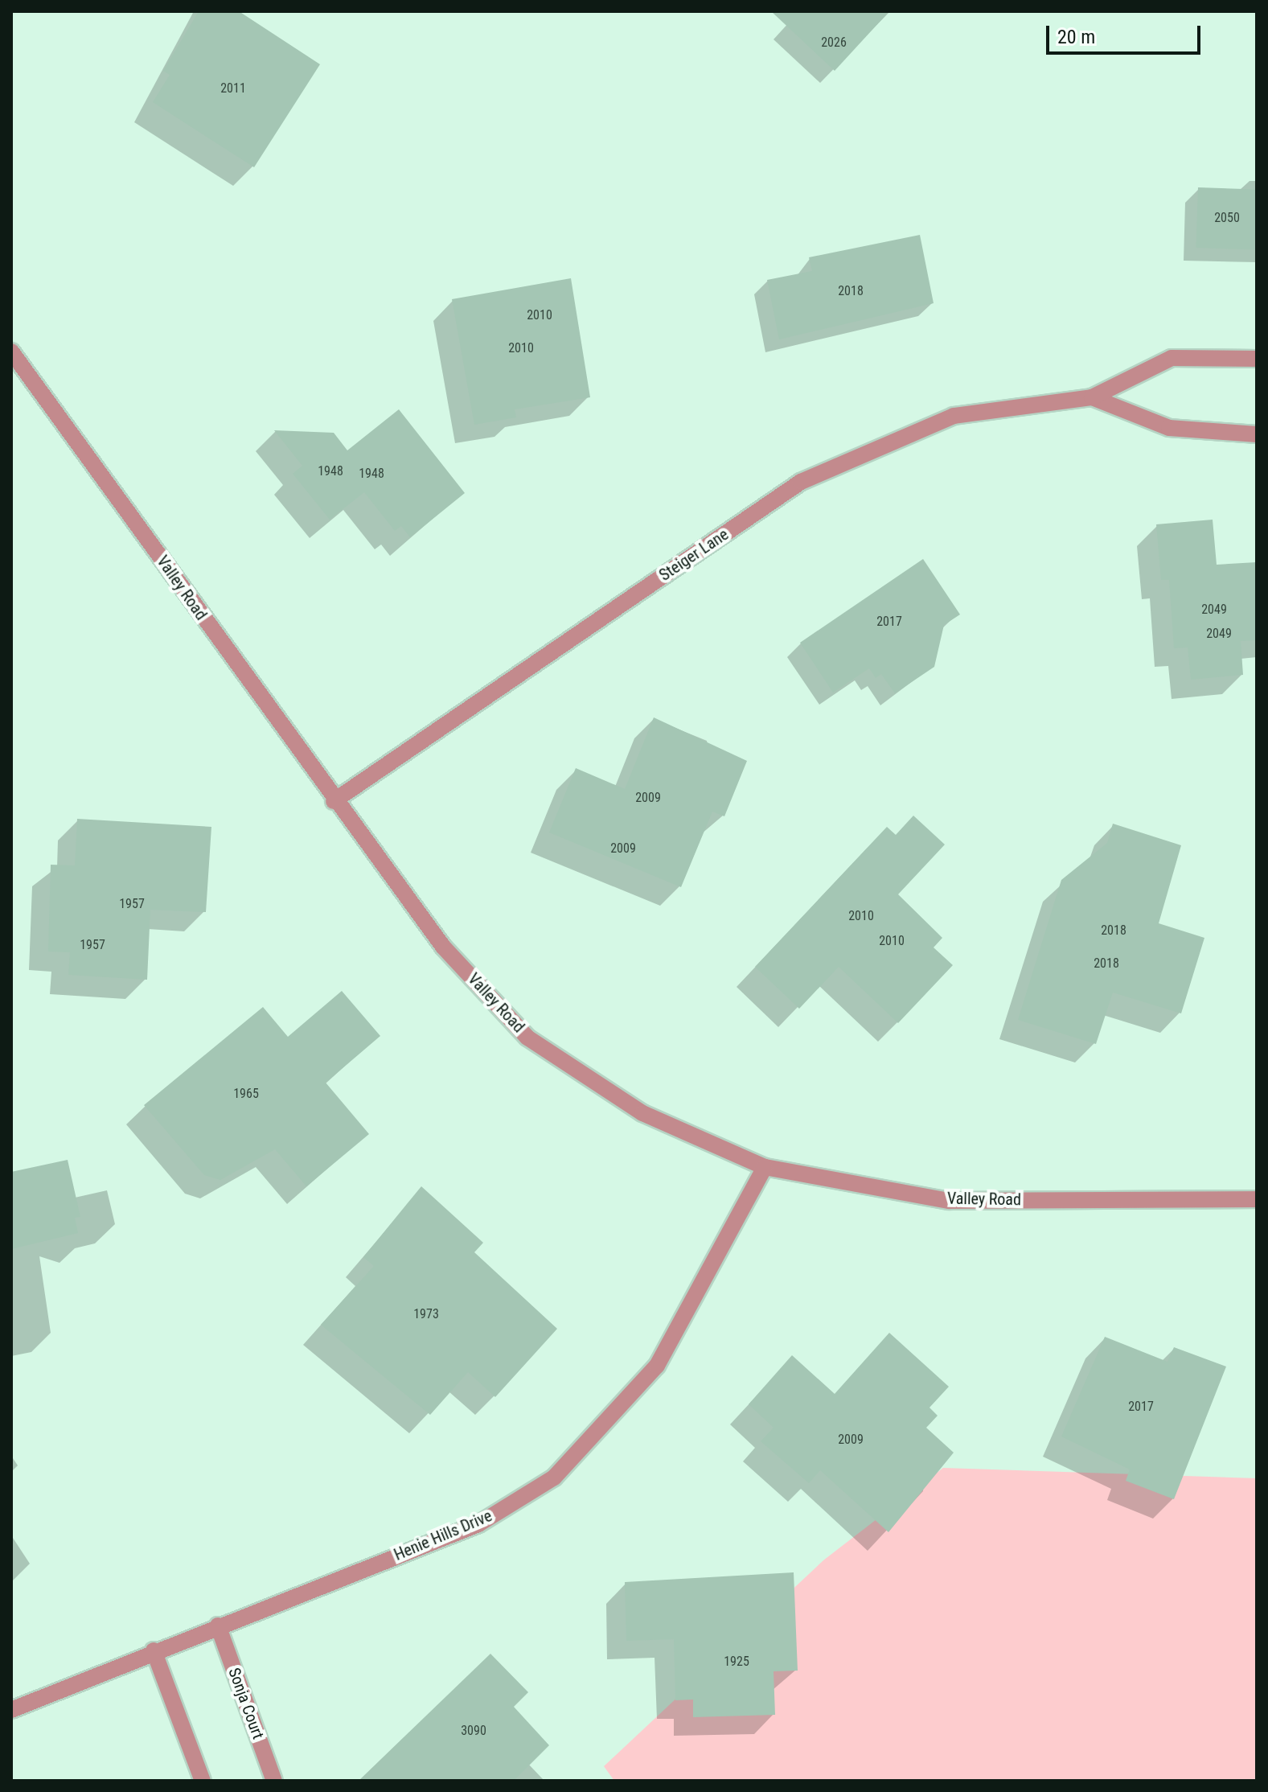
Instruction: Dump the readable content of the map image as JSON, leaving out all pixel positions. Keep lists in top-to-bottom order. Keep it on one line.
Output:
{"streets":{"street":["Steiger Lane","Valley Road","Henie Hills Drive","Sonja Court"]},"crossings":[["Steiger Lane","Valley Road"],["Valley Road","Henie Hills Drive"],["Henie Hills Drive","Sonja Court"]],"house_numbers":["2026","2011","2050","2018","2010","2010","1948","1948","2049","2017","2049","2009","2009","1957","2010","2018","2010","1957","2018","1965","1973","2017","2009","1925","3090"],"scale_bar":"20 m"}
